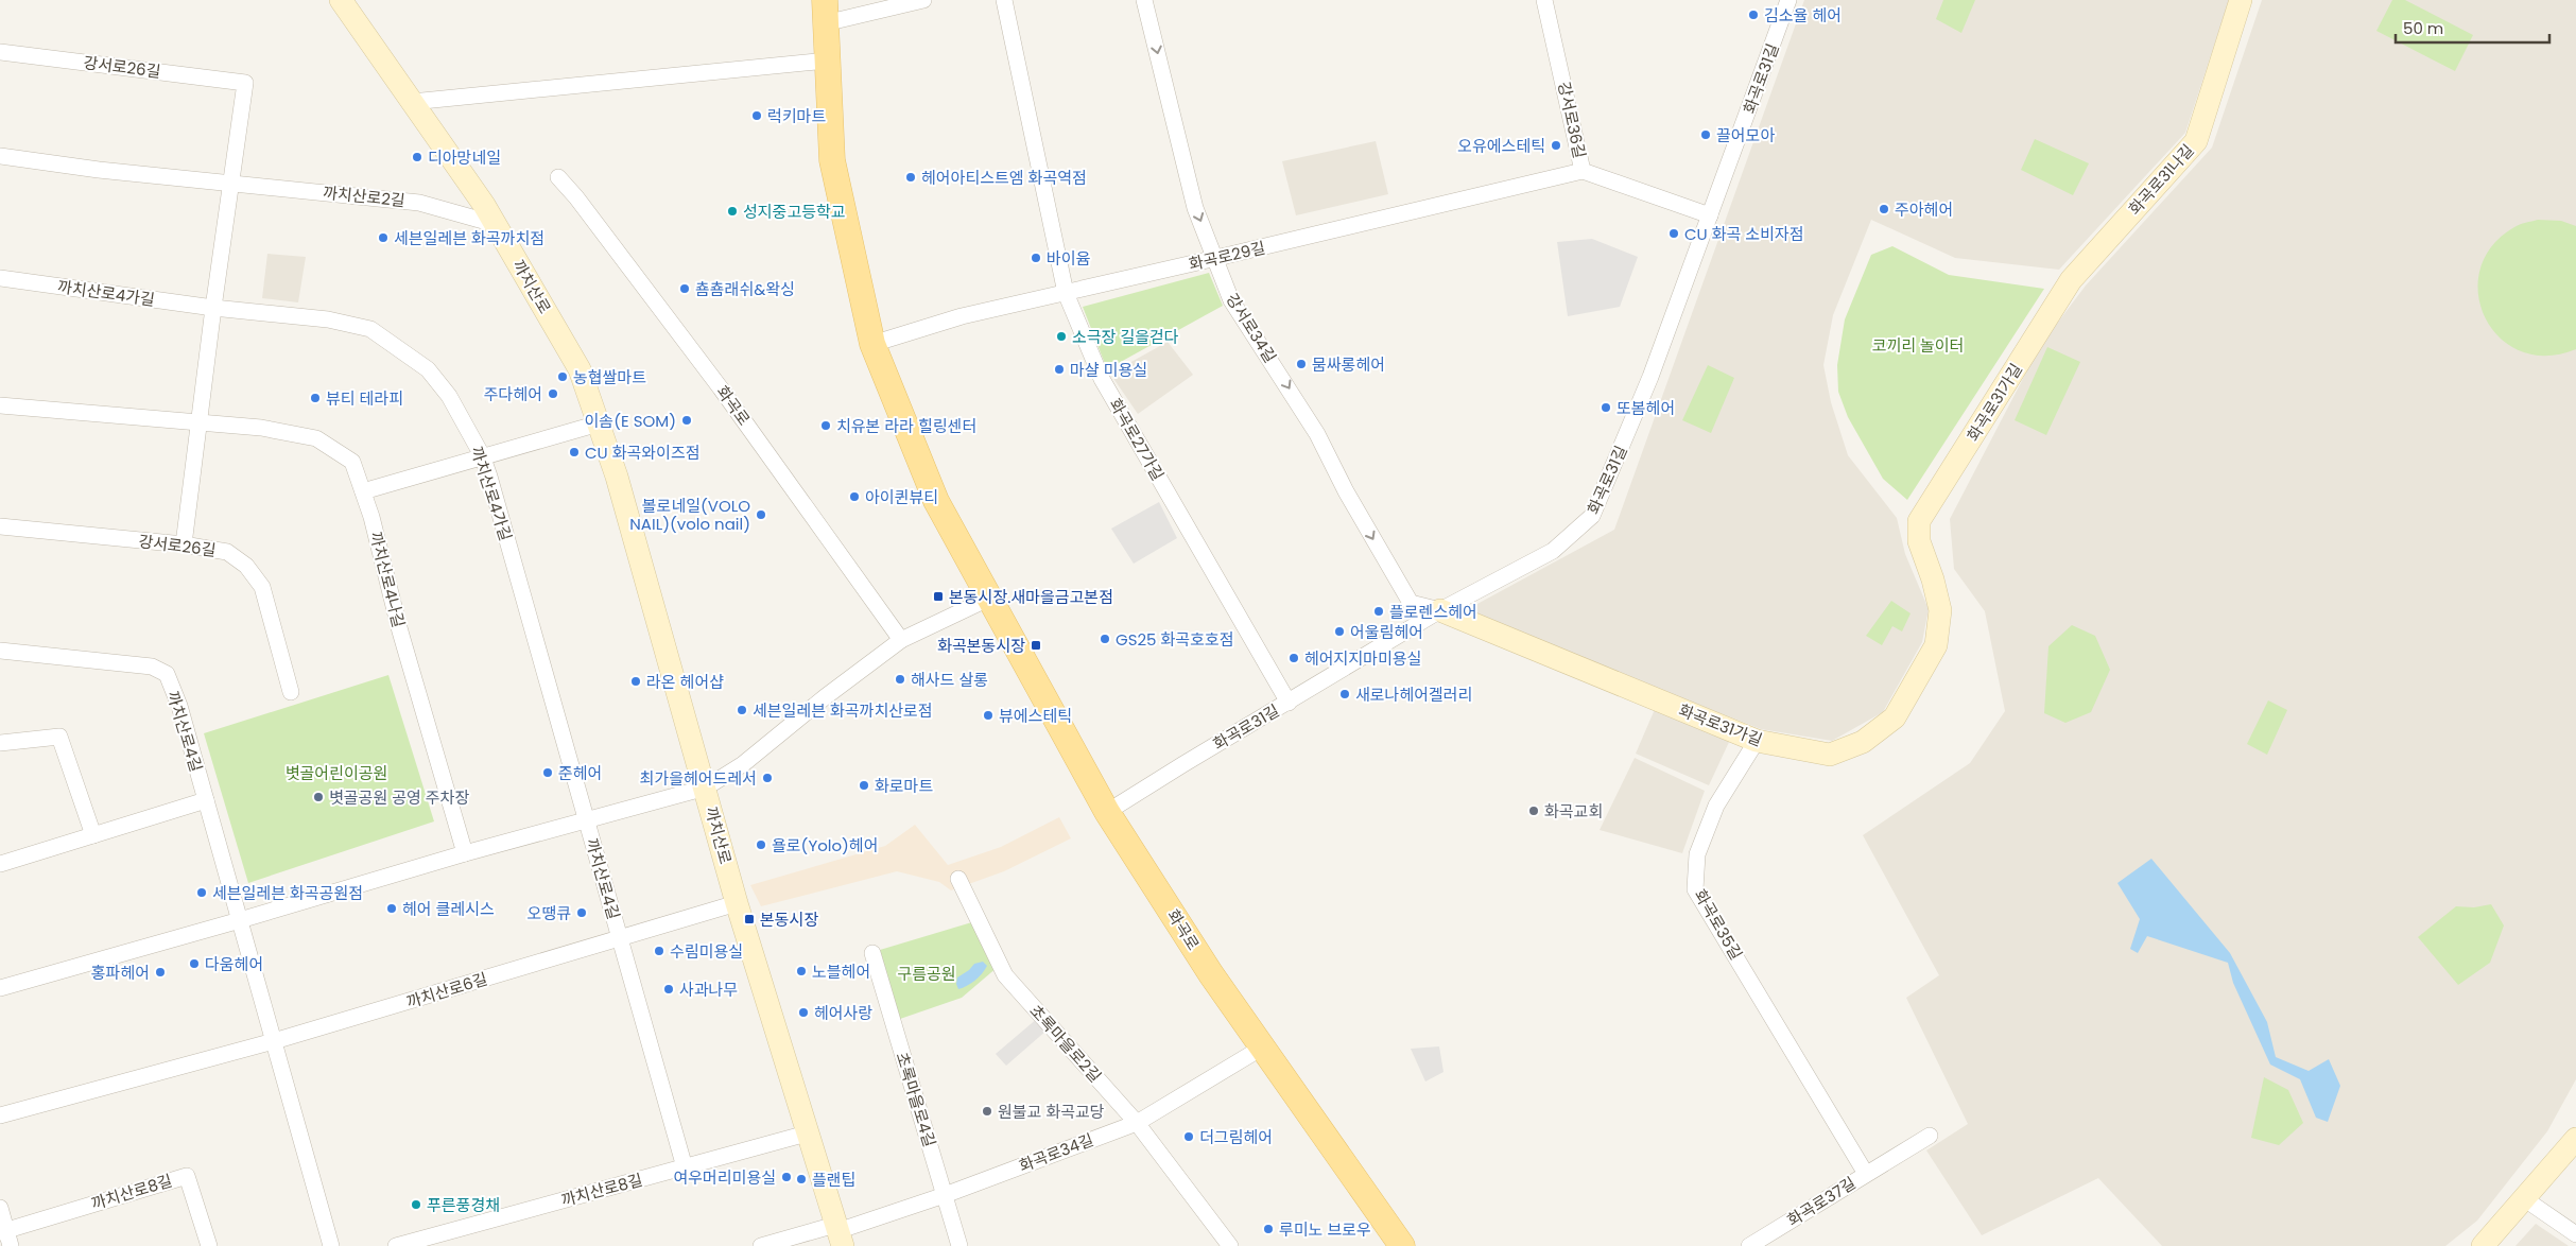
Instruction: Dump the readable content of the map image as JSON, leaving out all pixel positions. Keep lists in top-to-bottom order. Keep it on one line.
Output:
{"streets":{"main road":["화곡로"],"street":["강서로26길","화곡로31길","강서로36길","화곡로31나길","까치산로2길","화곡로29길","까치산로","까치산로4가길","강서로34길","화곡로31가길","화곡로27가길","까치산로4나길","까치산로4길","화곡로35길","까치산로6길","초록마을로2길","초록마을로4길","화곡로34길","까치산로8길","화곡로37길"]},"crossings":[["강서로26길","까치산로2길"],["화곡로31길","강서로36길"],["화곡로31길","강서로34길"],["화곡로31길","화곡로31가길"],["화곡로31길","화곡로"],["화곡로31길","화곡로27가길"],["강서로36길","화곡로29길"],["화곡로31나길","화곡로31가길"],["까치산로2길","까치산로"],["화곡로29길","강서로34길"],["화곡로29길","화곡로"],["화곡로29길","화곡로27가길"],["까치산로","까치산로4길"],["까치산로","까치산로6길"],["까치산로","화곡로34길"],["까치산로","까치산로8길"],["까치산로4가길","까치산로4길"],["강서로34길","화곡로31가길"],["화곡로31가길","화곡로35길"],["화곡로","화곡로34길"],["까치산로4나길","까치산로4길"],["까치산로4길","까치산로6길"],["화곡로35길","화곡로37길"],["초록마을로2길","화곡로34길"],["초록마을로4길","화곡로34길"]],"one_way":["강서로34길"],"parks":["코끼리 놀이터","볏골어린이공원","구름공원"],"places":{"other":["김소율 헤어","럭키마트","끌어모아","오유에스테틱","디아망네일","헤어아티스트엠 화곡역점","주아헤어","성지중고등학교","CU 화곡 소비자점","세븐일레븐 화곡까치점","바이윰","춈춈래쉬&왁싱","소극장 길을걷다","뭄싸롱헤어","마샬 미용실","농협쌀마트","주다헤어","뷰티 테라피","또봄헤어","이솜(E SOM)","치유본 라라 힐링센터","CU 화곡와이즈점","아이퀸뷰티","볼로네일(VOLO NAIL)(volo nail)","플로렌스헤어","어울림헤어","GS25 화곡호호점","헤어지지마미용실","해사드 살롱","라온 헤어샵","새로나헤어겔러리","세븐일레븐 화곡까치산로점","뷰에스테틱","준헤어","최가을헤어드레서","화로마트","볏골공원 공영 주차장","화곡교회","욜로(Yolo)헤어","세븐일레븐 화곡공원점","헤어 클레시스","오땡큐","수림미용실","다움헤어","노블헤어","홍파헤어","사과나무","헤어사랑","원불교 화곡교당","더그림헤어","여우머리미용실","플랜팁","푸른풍경채","루미노 브로우"],"transit":["본동시장.새마을금고본점","화곡본동시장","본동시장"]},"scale_bar":"50 m"}
